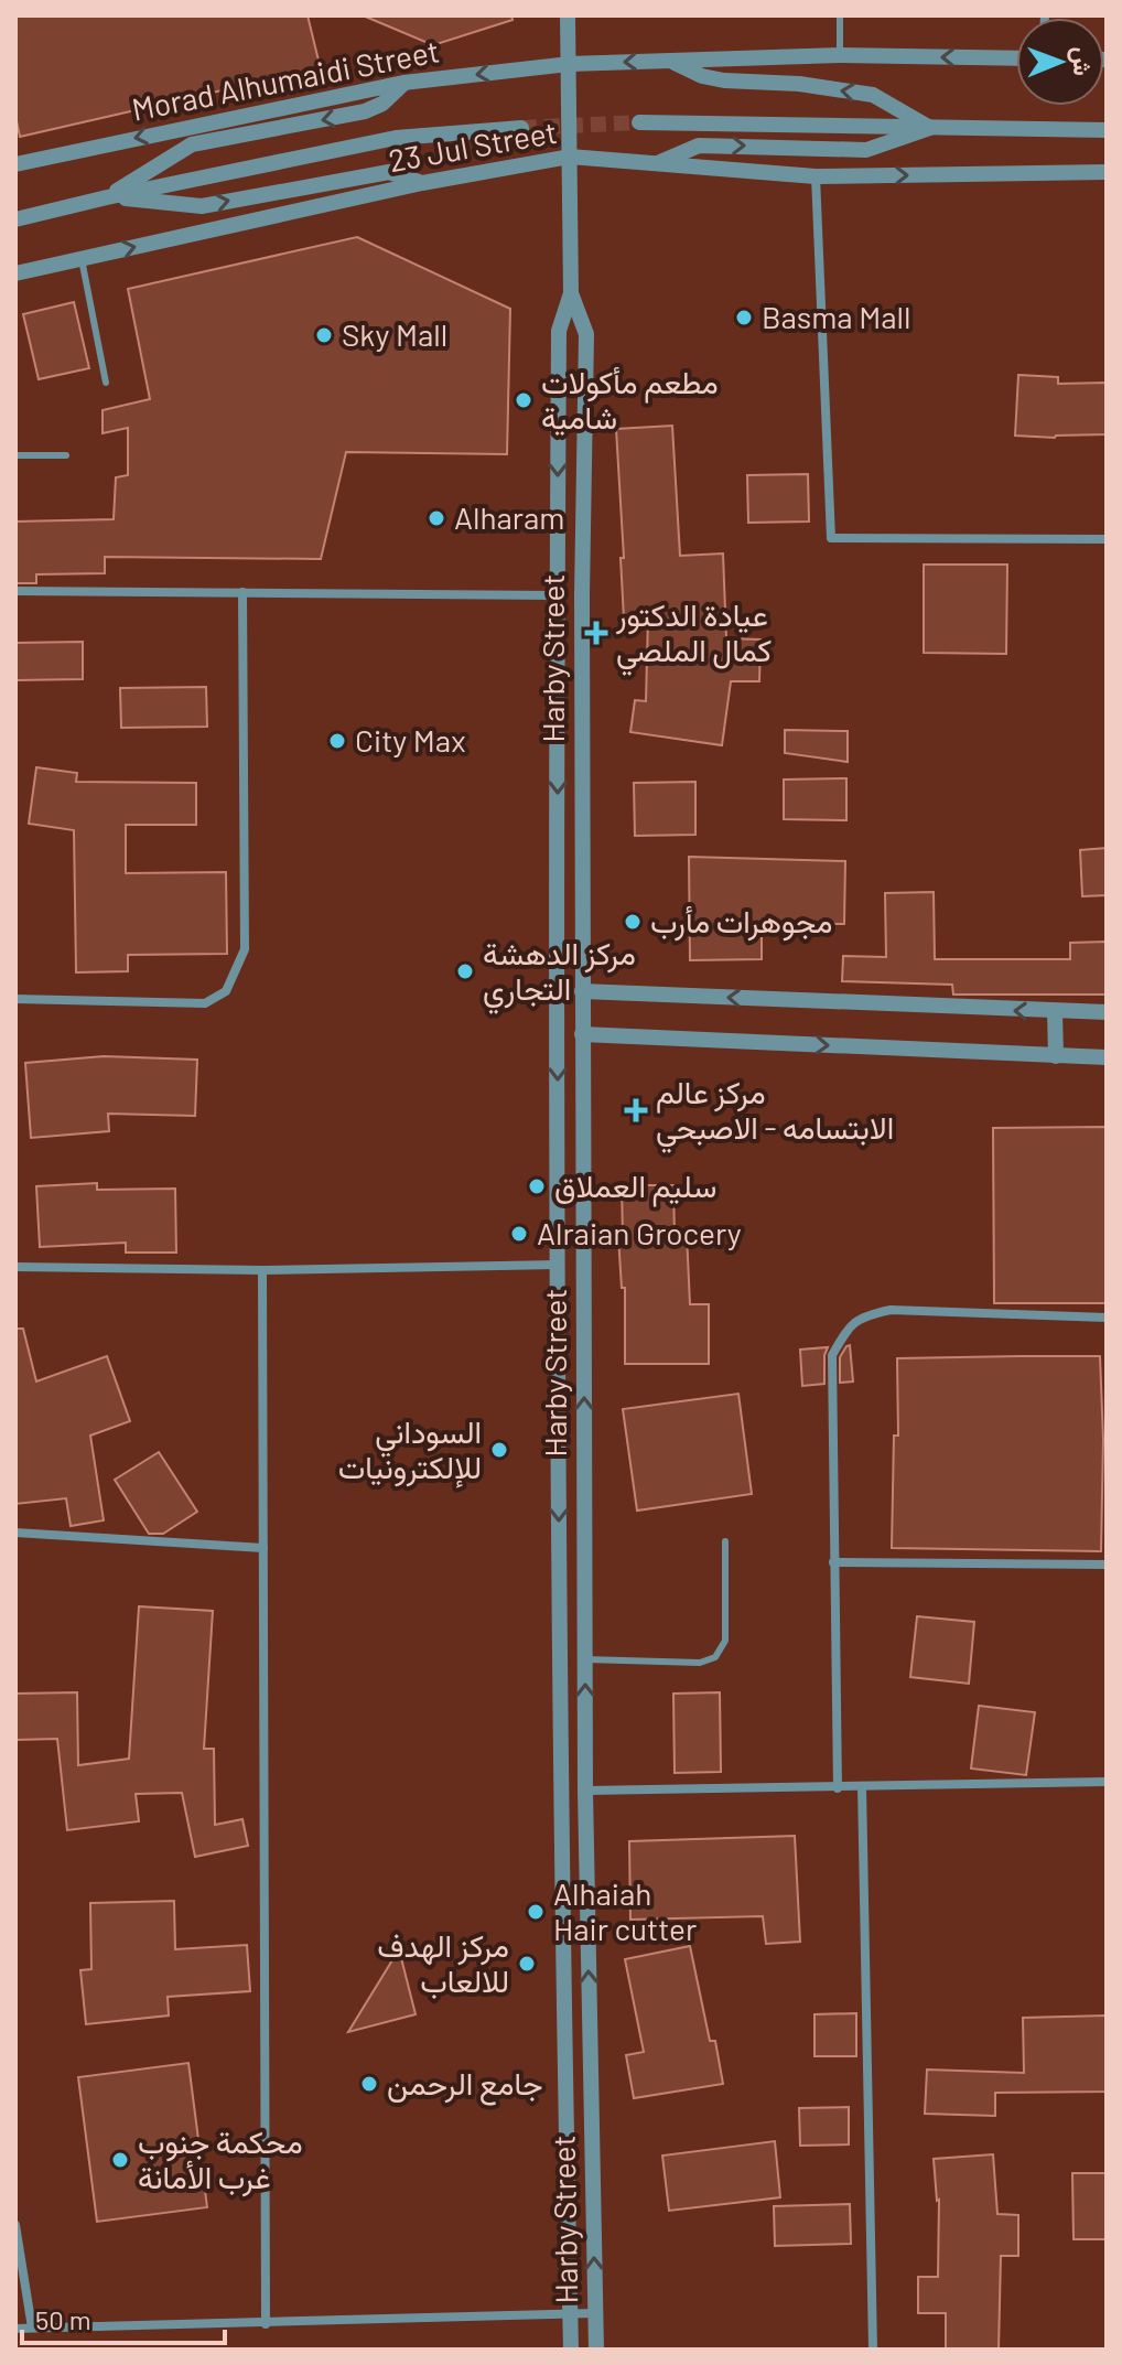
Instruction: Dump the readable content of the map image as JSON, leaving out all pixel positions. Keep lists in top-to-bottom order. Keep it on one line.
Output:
{"streets":{"street":["Morad Alhumaidi Street","23 Jul Street","Harby Street"]},"crossings":[["Morad Alhumaidi Street","Harby Street"],["23 Jul Street","Harby Street"]],"places":{"other":["Basma Mall","Sky Mall","مطعم مأكولات شامية","Alharam","City Max","مجوهرات مأرب","مركز الدهشة التجاري","سليم العملاق","Alraian Grocery","السوداني للإلكترونيات","Alhaiah Hair cutter","مركز الهدف للالعاب","جامع الرحمن","محكمة جنوب غرب الأمانة"],"health":["عيادة الدكتور كمال الملصي","مركز عالم الابتسامه - الاصبحي"]},"scale_bar":"50 m","north":"right"}
